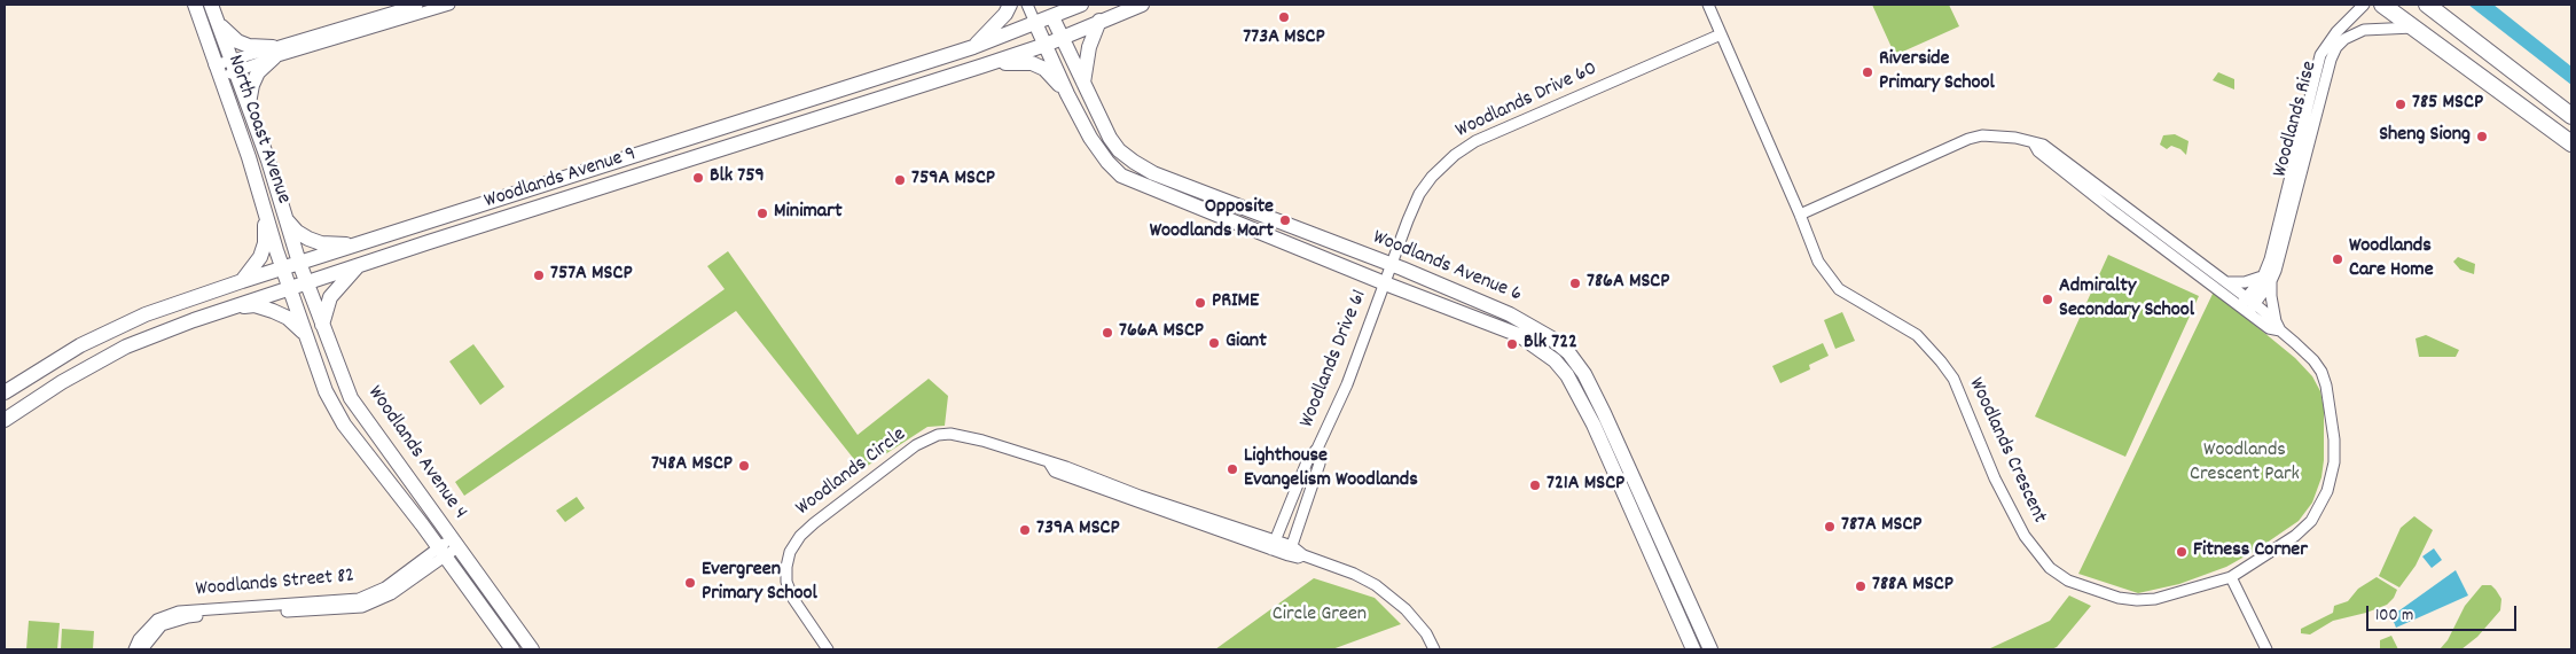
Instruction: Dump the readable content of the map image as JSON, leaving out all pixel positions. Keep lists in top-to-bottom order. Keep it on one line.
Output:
{"streets":{"main road":["North Coast Avenue","Woodlands Avenue 9","Woodlands Avenue 6","Woodlands Avenue 4"],"street":["Woodlands Drive 60","Woodlands Rise","Woodlands Drive 61","Woodlands Crescent","Woodlands Circle","Woodlands Street 82"]},"crossings":[["Woodlands Drive 60","Woodlands Avenue 6"],["Woodlands Drive 60","Woodlands Drive 61"],["Woodlands Drive 60","Woodlands Crescent"],["Woodlands Rise","Woodlands Crescent"],["North Coast Avenue","Woodlands Avenue 9"],["North Coast Avenue","Woodlands Avenue 4"],["Woodlands Avenue 9","Woodlands Avenue 6"],["Woodlands Avenue 9","Woodlands Avenue 4"],["Woodlands Avenue 6","Woodlands Drive 61"],["Woodlands Drive 61","Woodlands Circle"],["Woodlands Avenue 4","Woodlands Street 82"]],"parks":["Woodlands Crescent Park","Circle Green"],"places":["773A MSCP","Riverside Primary School","785 MSCP","Sheng Siong","Blk 759","759A MSCP","Minimart","Opposite Woodlands Mart","Woodlands Care Home","757A MSCP","786A MSCP","Admiralty Secondary School","PRIME","766A MSCP","Giant","Blk 722","748A MSCP","Lighthouse Evangelism Woodlands","721A MSCP","787A MSCP","739A MSCP","Fitness Corner","Evergreen Primary School","788A MSCP"],"scale_bar":"100 m"}
